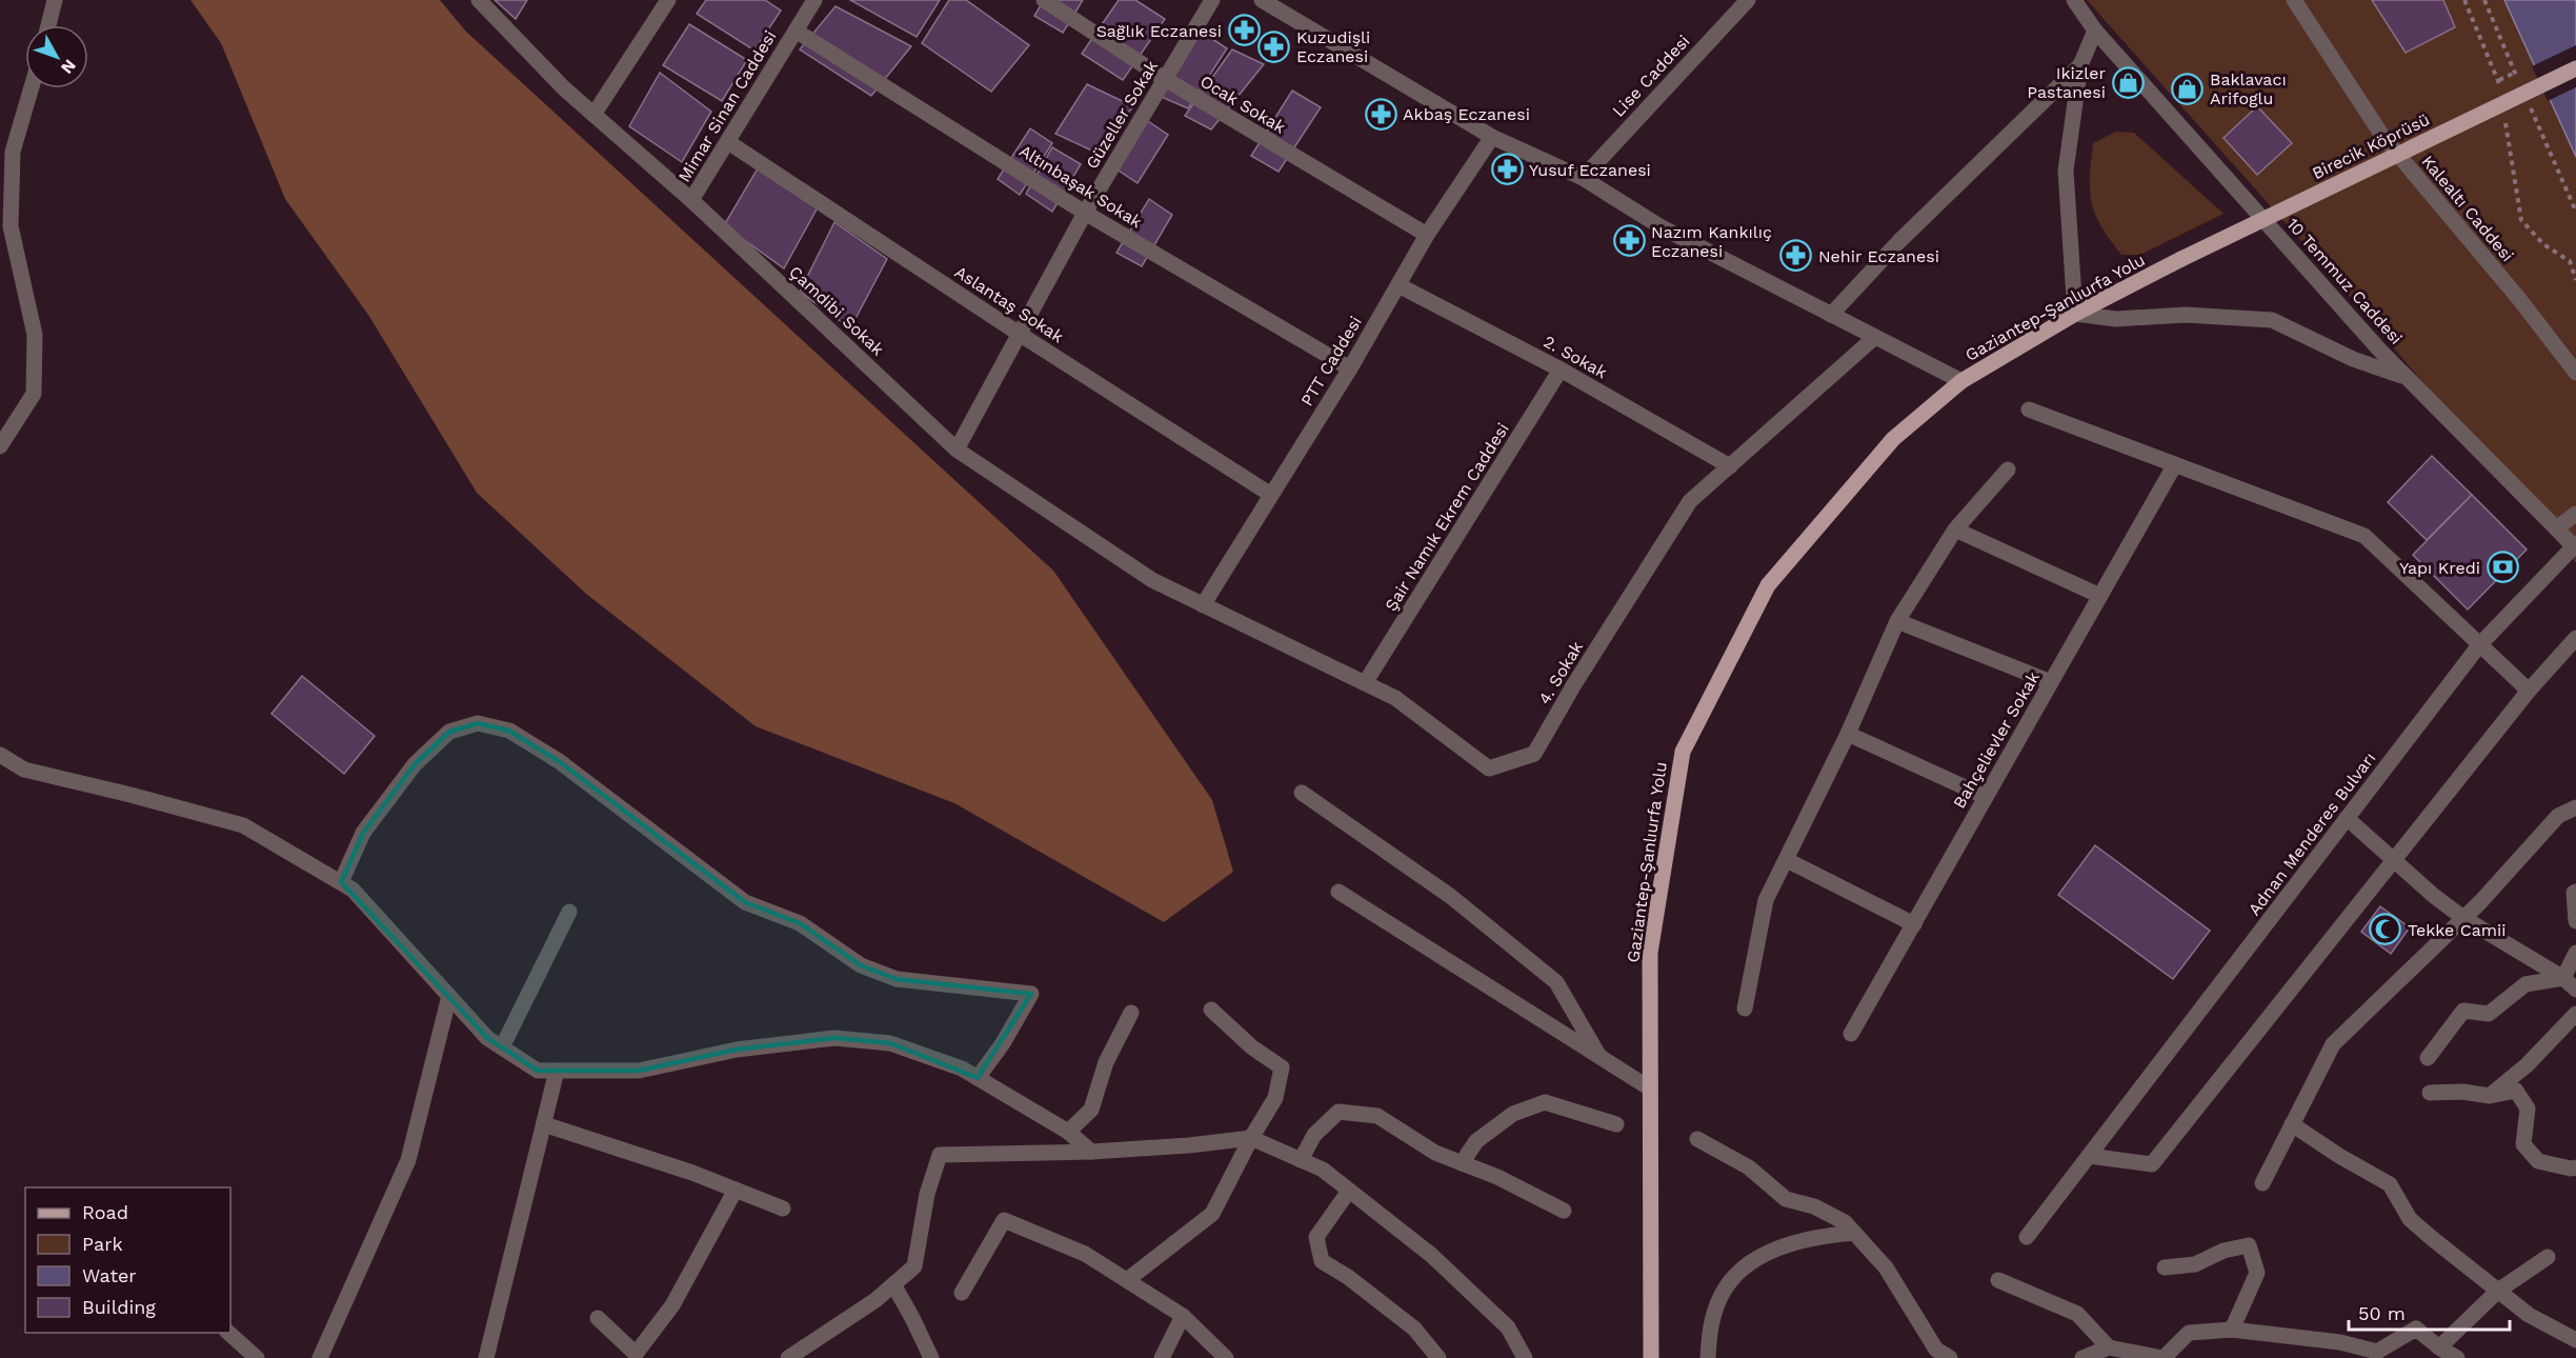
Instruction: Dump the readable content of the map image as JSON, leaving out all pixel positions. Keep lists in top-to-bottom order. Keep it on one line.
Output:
{"streets":{"main road":["Birecik Köprüsü","Gaziantep-Şanlıurfa Yolu"],"street":["Lise Caddesi","Ocak Sokak","Mimar Sinan Caddesi","Güzeller Sokak","Altınbaşak Sokak","Kalealtı Caddesi","10 Temmuz Caddesi","Aslantaş Sokak","Çamdibi Sokak","2. Sokak","PTT Caddesi","Şair Namık Ekrem Caddesi","4. Sokak","Bahçelievler Sokak","Adnan Menderes Bulvarı"]},"crossings":[["Ocak Sokak","Güzeller Sokak"],["Ocak Sokak","PTT Caddesi"],["Mimar Sinan Caddesi","Altınbaşak Sokak"],["Mimar Sinan Caddesi","Aslantaş Sokak"],["Mimar Sinan Caddesi","Çamdibi Sokak"],["Güzeller Sokak","Altınbaşak Sokak"],["Güzeller Sokak","Aslantaş Sokak"],["Güzeller Sokak","Çamdibi Sokak"],["Birecik Köprüsü","Gaziantep-Şanlıurfa Yolu"],["Altınbaşak Sokak","PTT Caddesi"],["10 Temmuz Caddesi","Adnan Menderes Bulvarı"],["Aslantaş Sokak","PTT Caddesi"],["Çamdibi Sokak","PTT Caddesi"],["Çamdibi Sokak","4. Sokak"],["2. Sokak","PTT Caddesi"],["2. Sokak","Şair Namık Ekrem Caddesi"],["2. Sokak","4. Sokak"],["PTT Caddesi","4. Sokak"],["Şair Namık Ekrem Caddesi","4. Sokak"]],"places":{"pharmacy":["Sağlık Eczanesi","Kuzudişli Eczanesi","Akbaş Eczanesi","Yusuf Eczanesi","Nazım Kankılıç Eczanesi","Nehir Eczanesi"],"shop":["Ikizler Pastanesi","Baklavacı Arifoglu"],"bank":["Yapı Kredi"],"mosque":["Tekke Camii"]},"legend":["Road","Park","Water","Building"],"scale_bar":"50 m","north":"bottom right"}
